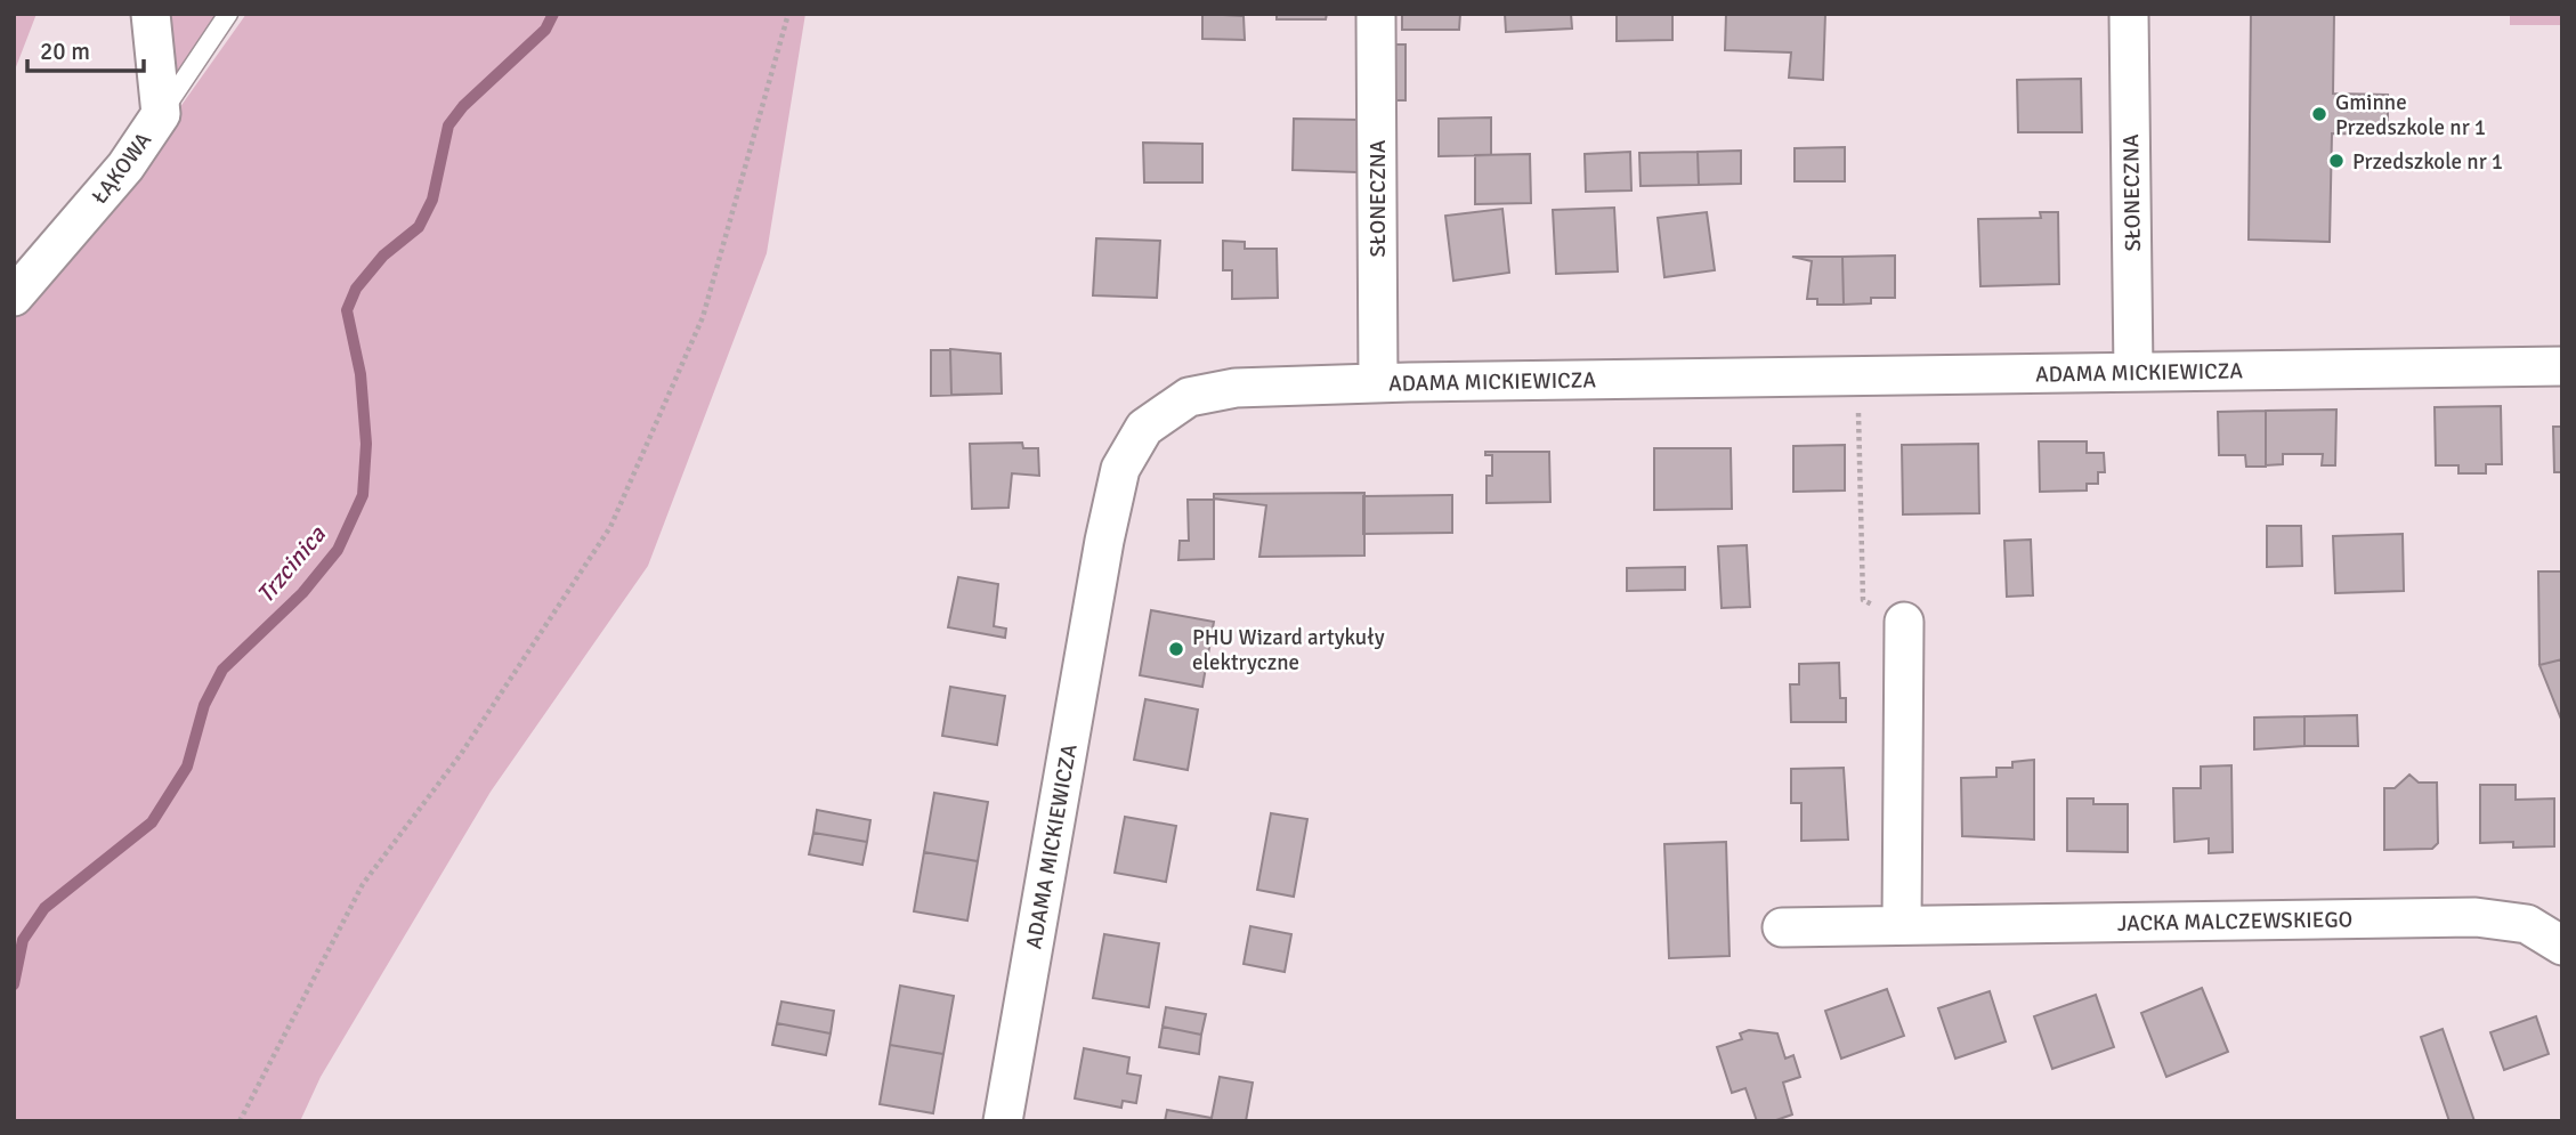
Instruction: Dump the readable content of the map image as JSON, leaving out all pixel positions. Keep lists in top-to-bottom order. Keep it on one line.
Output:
{"streets":{"street":["ŁĄKOWA","SŁONECZNA","ADAMA MICKIEWICZA","JACKA MALCZEWSKIEGO"]},"crossings":[["SŁONECZNA","ADAMA MICKIEWICZA"]],"water":["Trzcinica"],"places":["Gminne Przedszkole nr 1","Przedszkole nr 1","PHU Wizard artykuły elektryczne"],"scale_bar":"20 m"}
